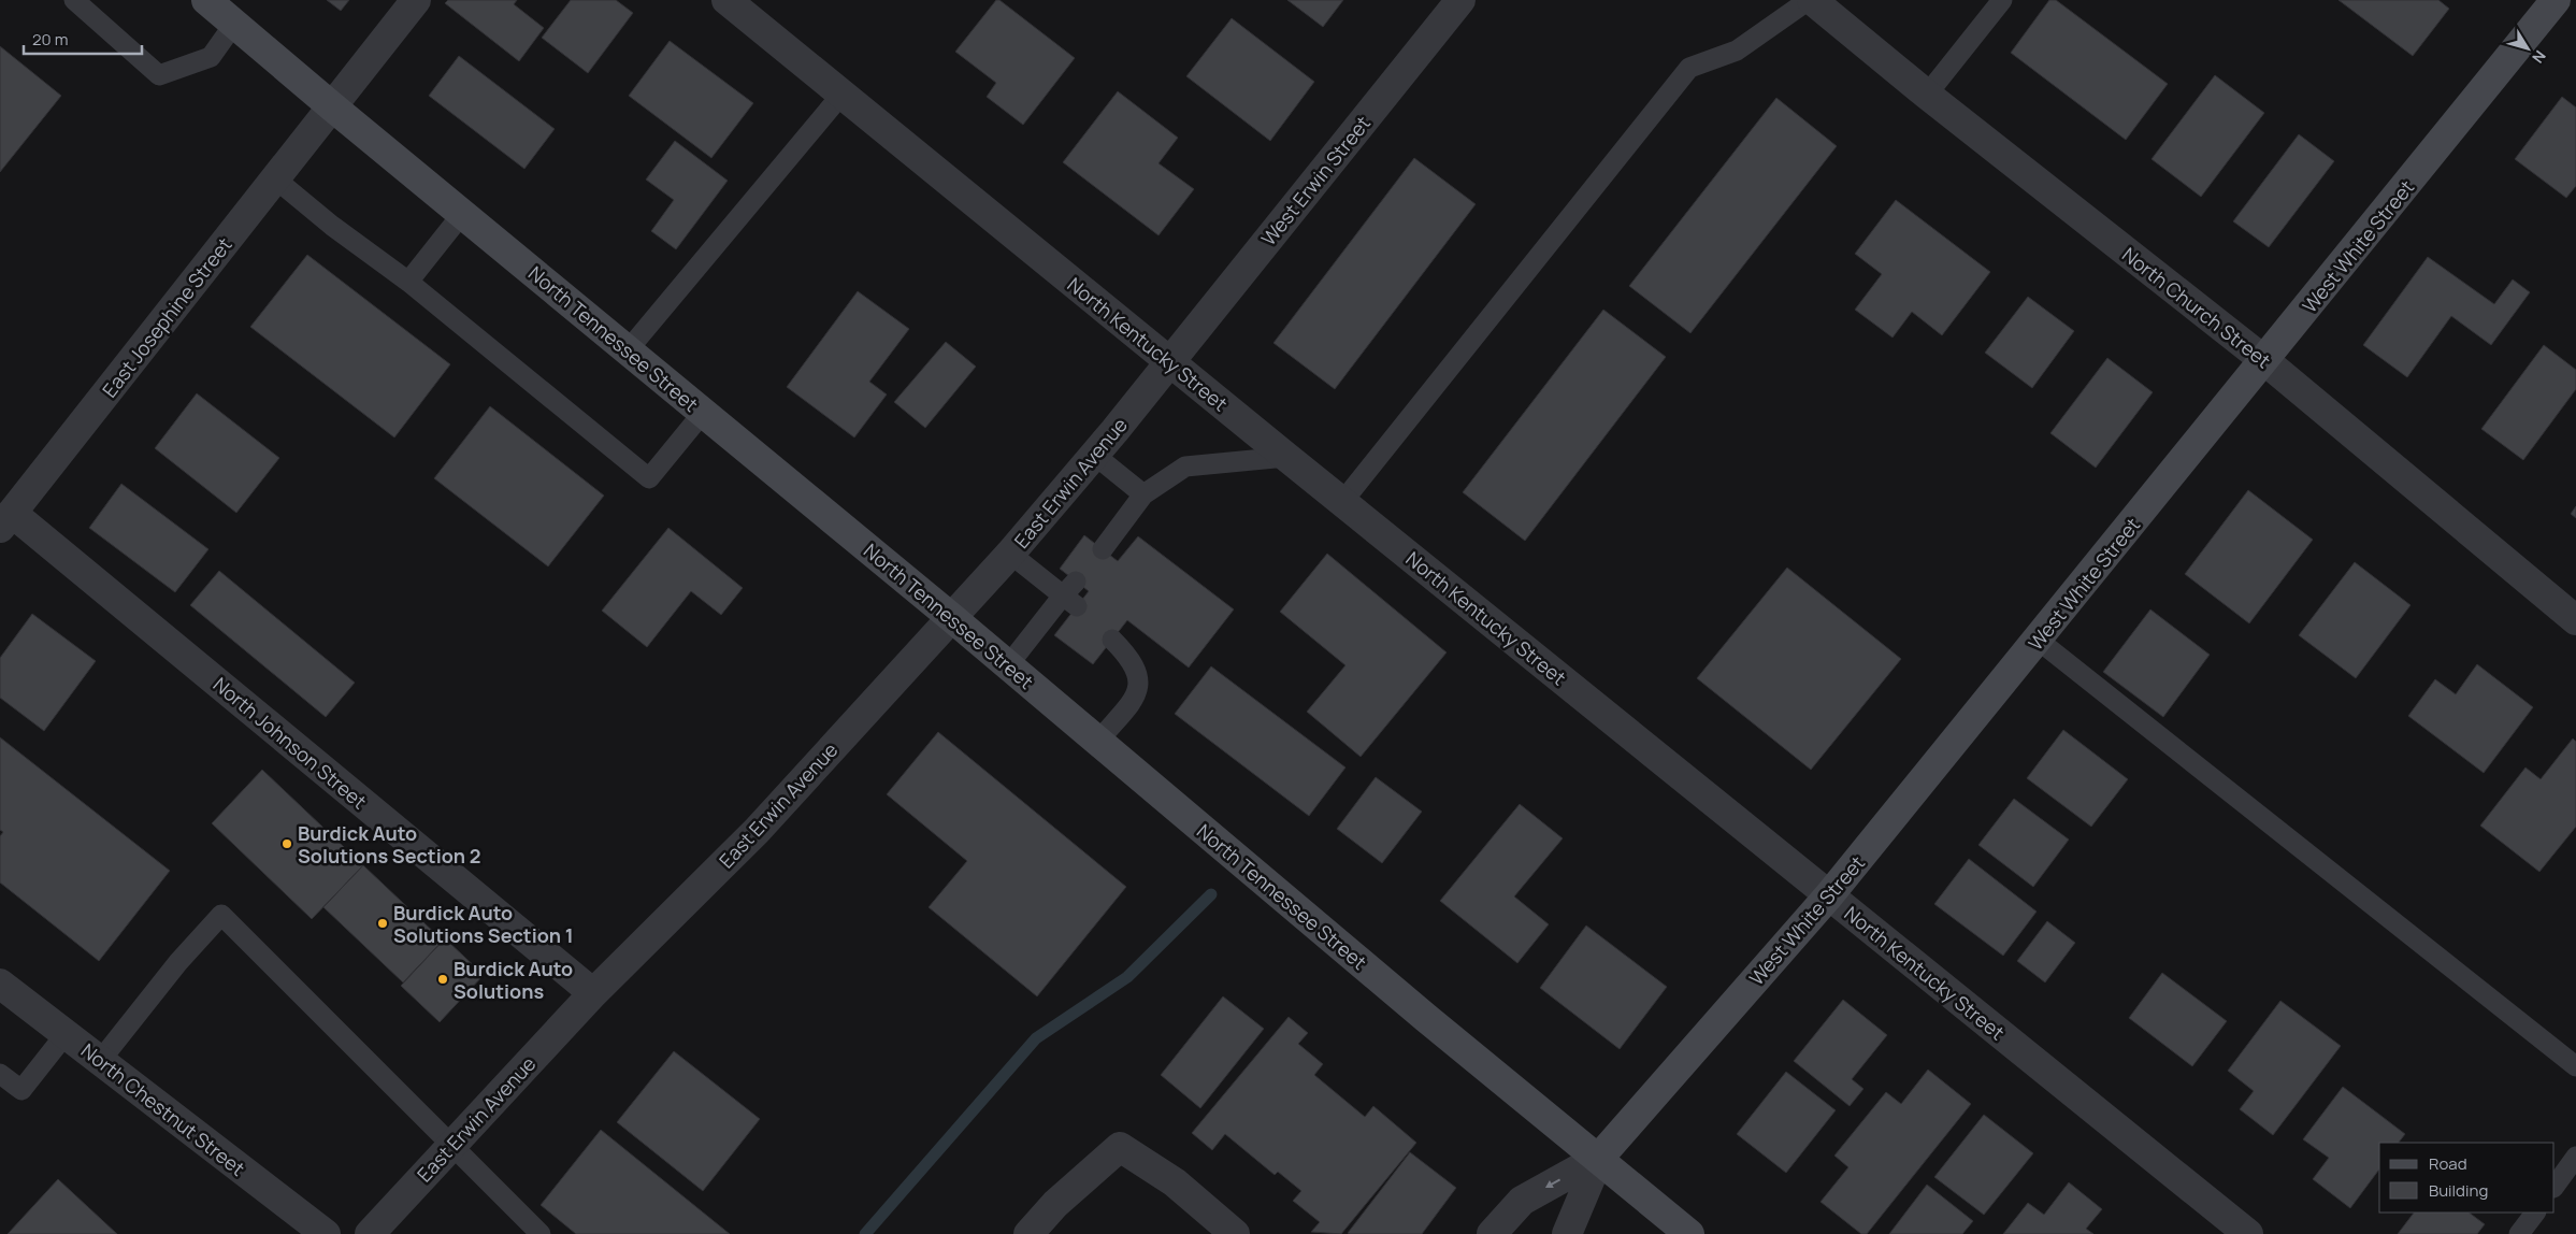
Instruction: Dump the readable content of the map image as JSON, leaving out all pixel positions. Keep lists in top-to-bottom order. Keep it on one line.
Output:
{"streets":{"street":["West Erwin Street","West White Street","North Church Street","East Josephine Street","North Tennessee Street","North Kentucky Street","East Erwin Avenue","North Johnson Street","North Chestnut Street"]},"crossings":[["West Erwin Street","North Kentucky Street"],["West Erwin Street","East Erwin Avenue"],["West White Street","North Church Street"],["West White Street","North Tennessee Street"],["West White Street","North Kentucky Street"],["East Josephine Street","North Tennessee Street"],["East Josephine Street","North Johnson Street"],["North Tennessee Street","East Erwin Avenue"],["North Kentucky Street","East Erwin Avenue"],["East Erwin Avenue","North Johnson Street"]],"places":["Burdick Auto Solutions Section 2","Burdick Auto Solutions Section 1","Burdick Auto Solutions"],"legend":["Road","Building"],"scale_bar":"20 m","north":"bottom right"}
